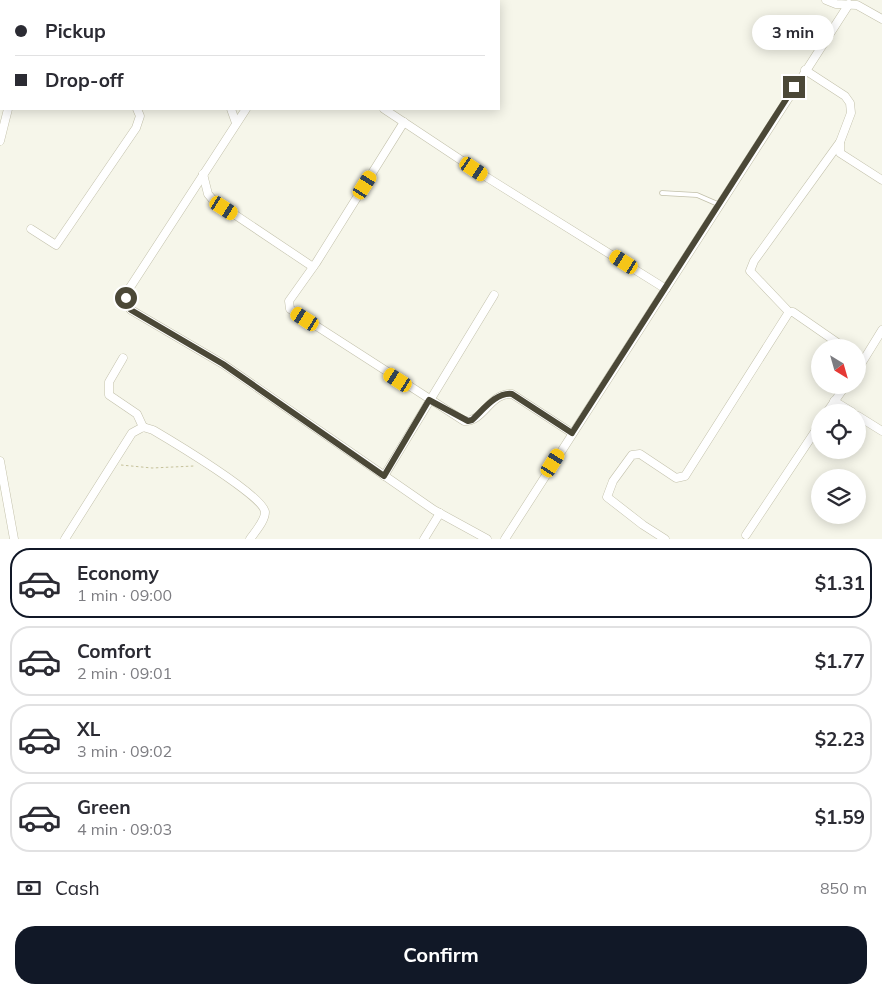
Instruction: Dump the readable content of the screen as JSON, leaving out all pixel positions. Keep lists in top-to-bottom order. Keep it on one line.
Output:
{"north":"bottom right","page":{"banner":["Pickup","Drop-off"],"bubble":"3 min","list":[{"name":"Economy","note":"1 min · 09:00","value":"$1.31"},{"name":"Comfort","note":"2 min · 09:01","value":"$1.77"},{"name":"XL","note":"3 min · 09:02","value":"$2.23"},{"name":"Green","note":"4 min · 09:03","value":"$1.59"}],"pay":["Cash","850 m"],"buttons":"Confirm"}}
